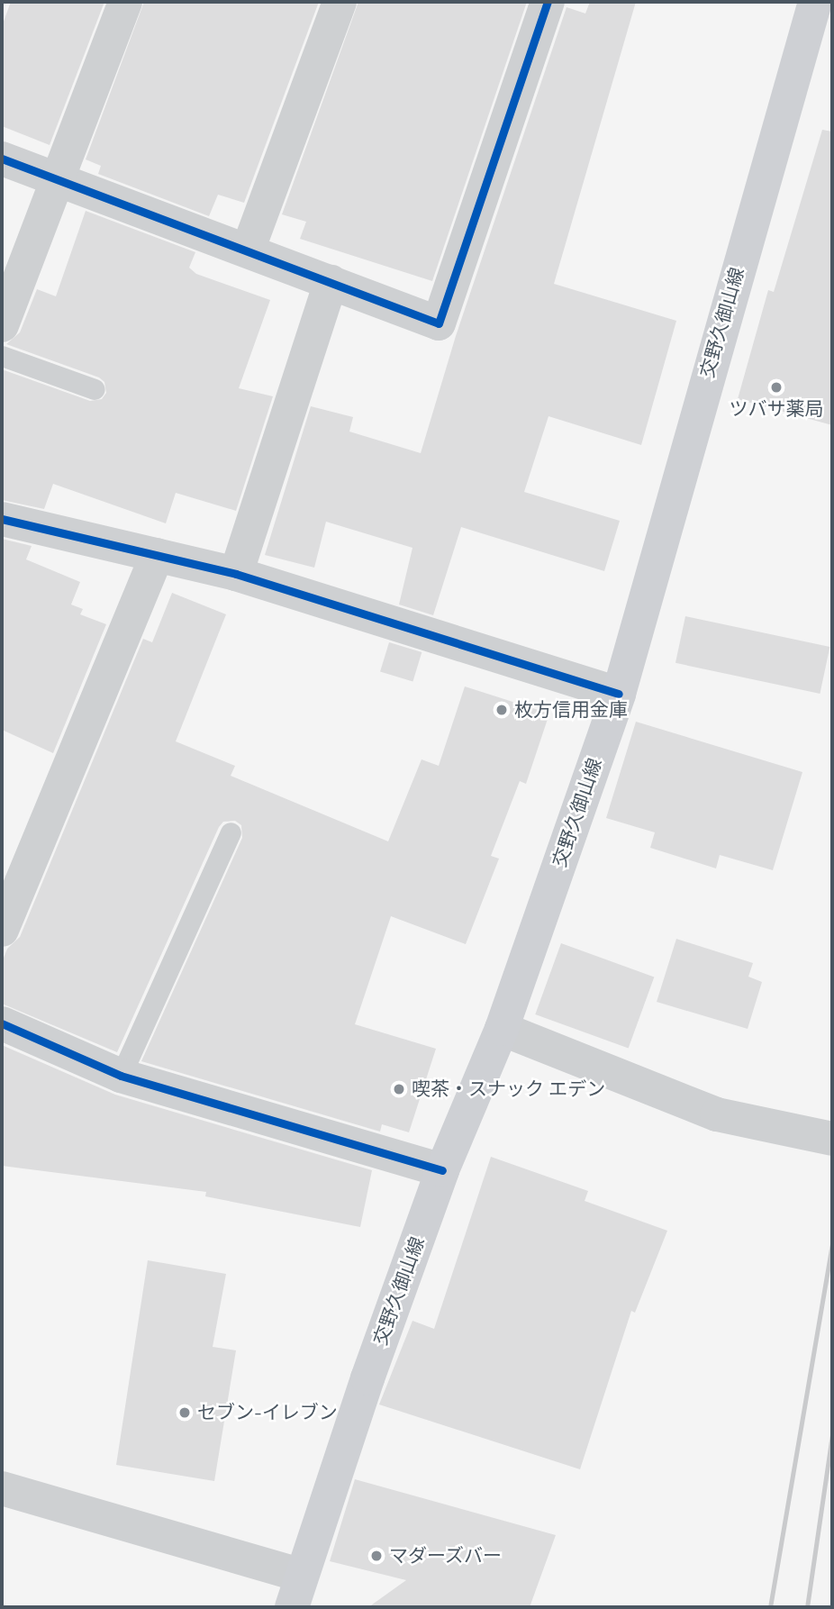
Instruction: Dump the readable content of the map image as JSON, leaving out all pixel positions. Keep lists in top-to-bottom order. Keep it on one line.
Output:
{"streets":{"main road":["交野久御山線"]},"places":["ツバサ薬局","枚方信用金庫","喫茶・スナック エデン","セブン-イレブン","マダーズバー"]}
